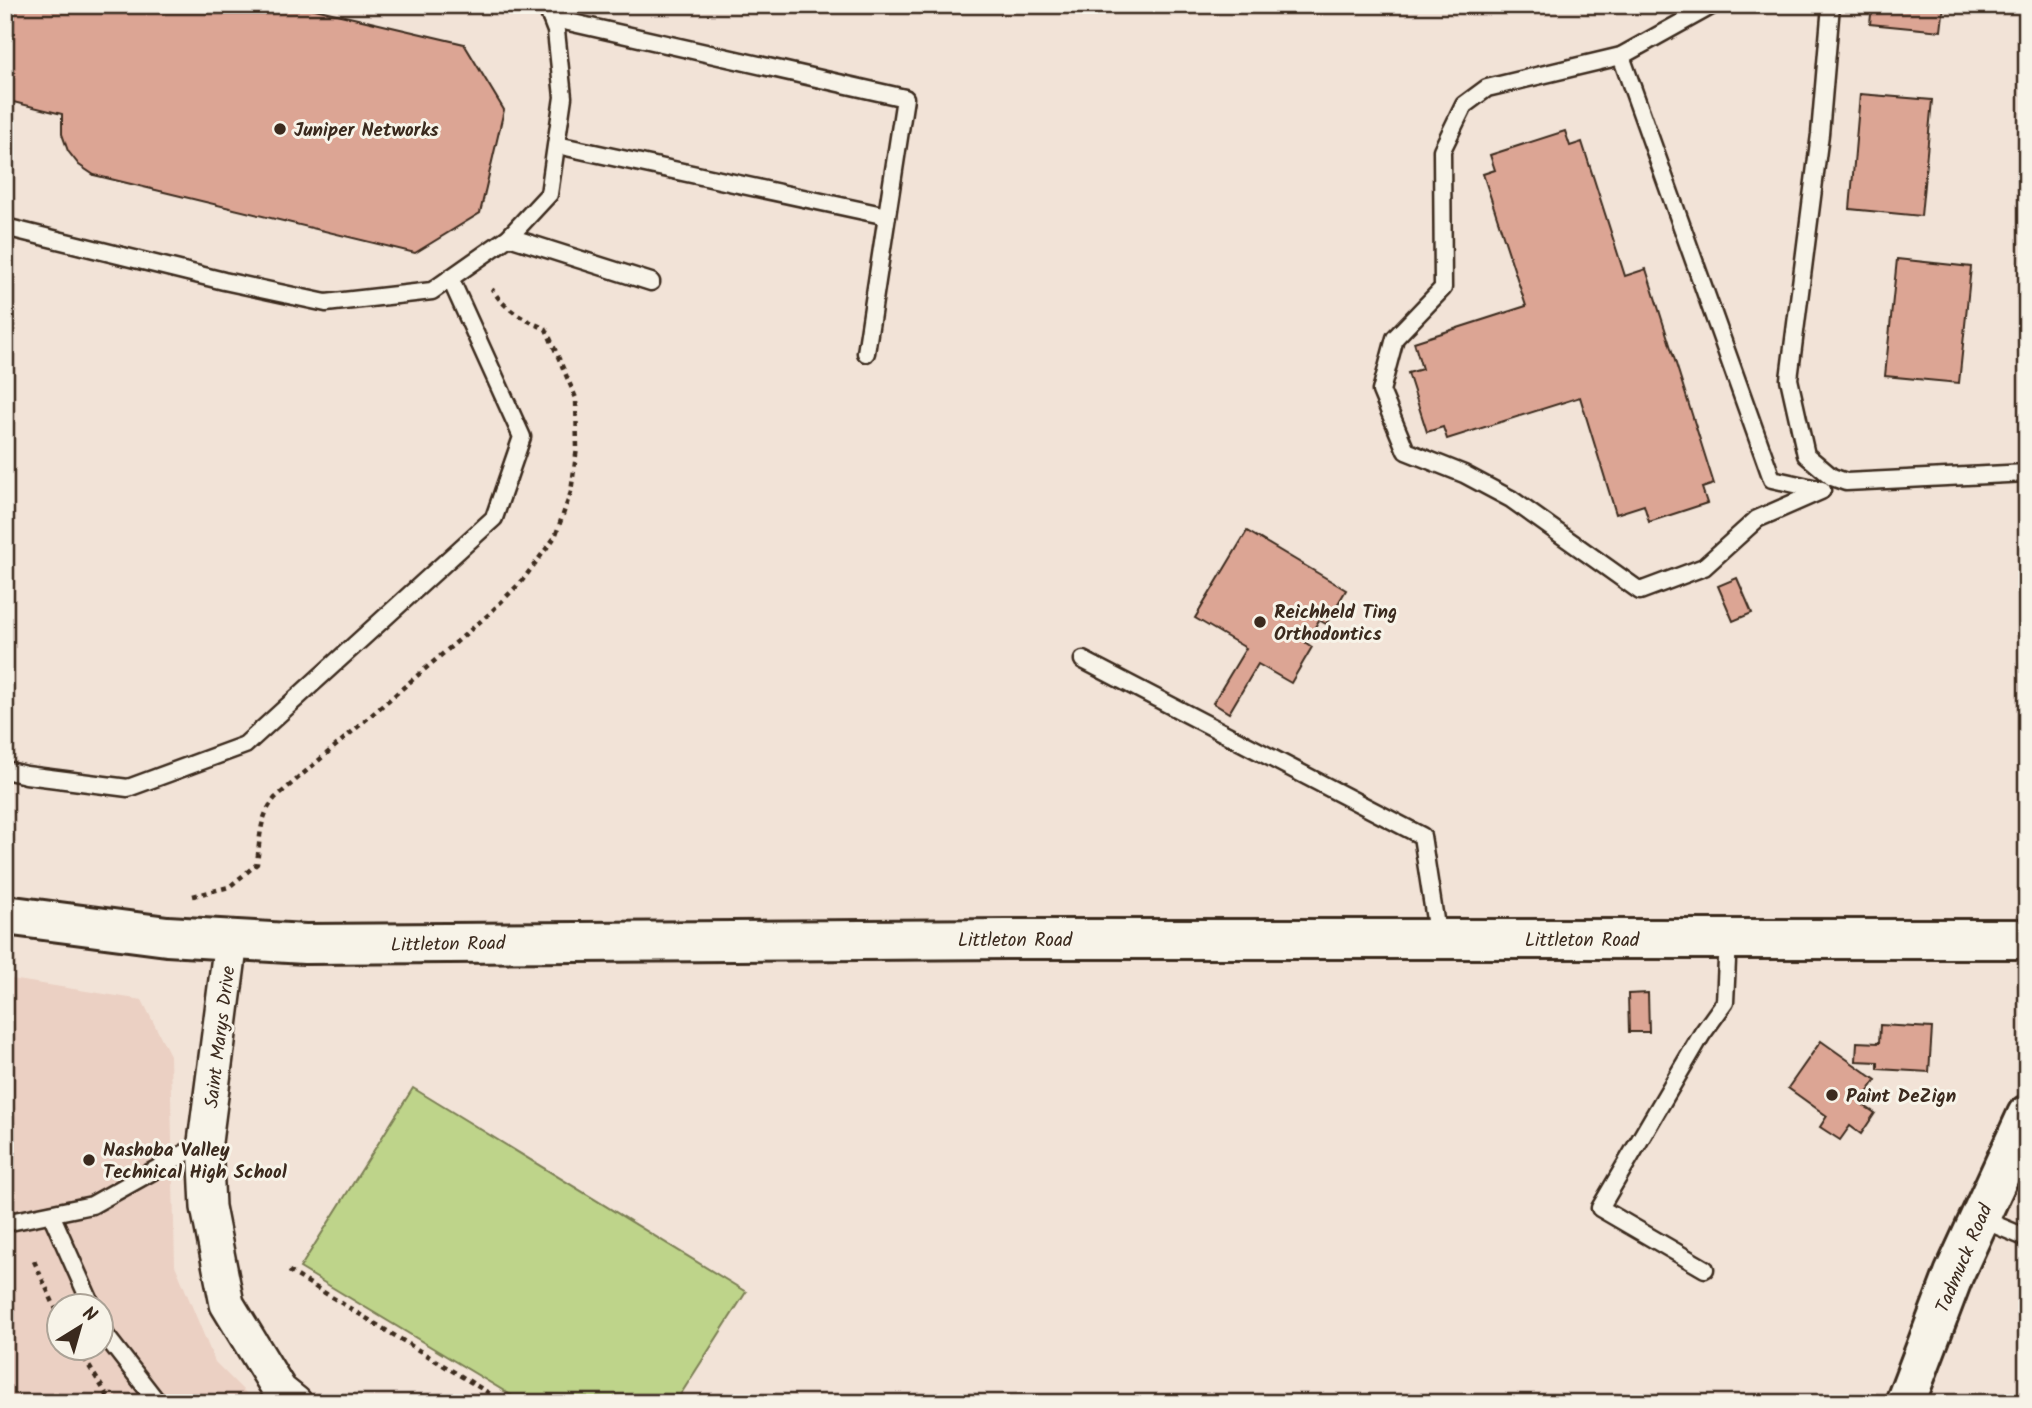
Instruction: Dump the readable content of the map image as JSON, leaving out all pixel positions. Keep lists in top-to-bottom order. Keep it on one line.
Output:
{"streets":{"main road":["Littleton Road","Tadmuck Road"],"street":["Saint Marys Drive"]},"crossings":[["Littleton Road","Saint Marys Drive"]],"places":["Juniper Networks","Reichheld Ting Orthodontics","Paint DeZign","Nashoba Valley Technical High School"],"north":"top right"}
